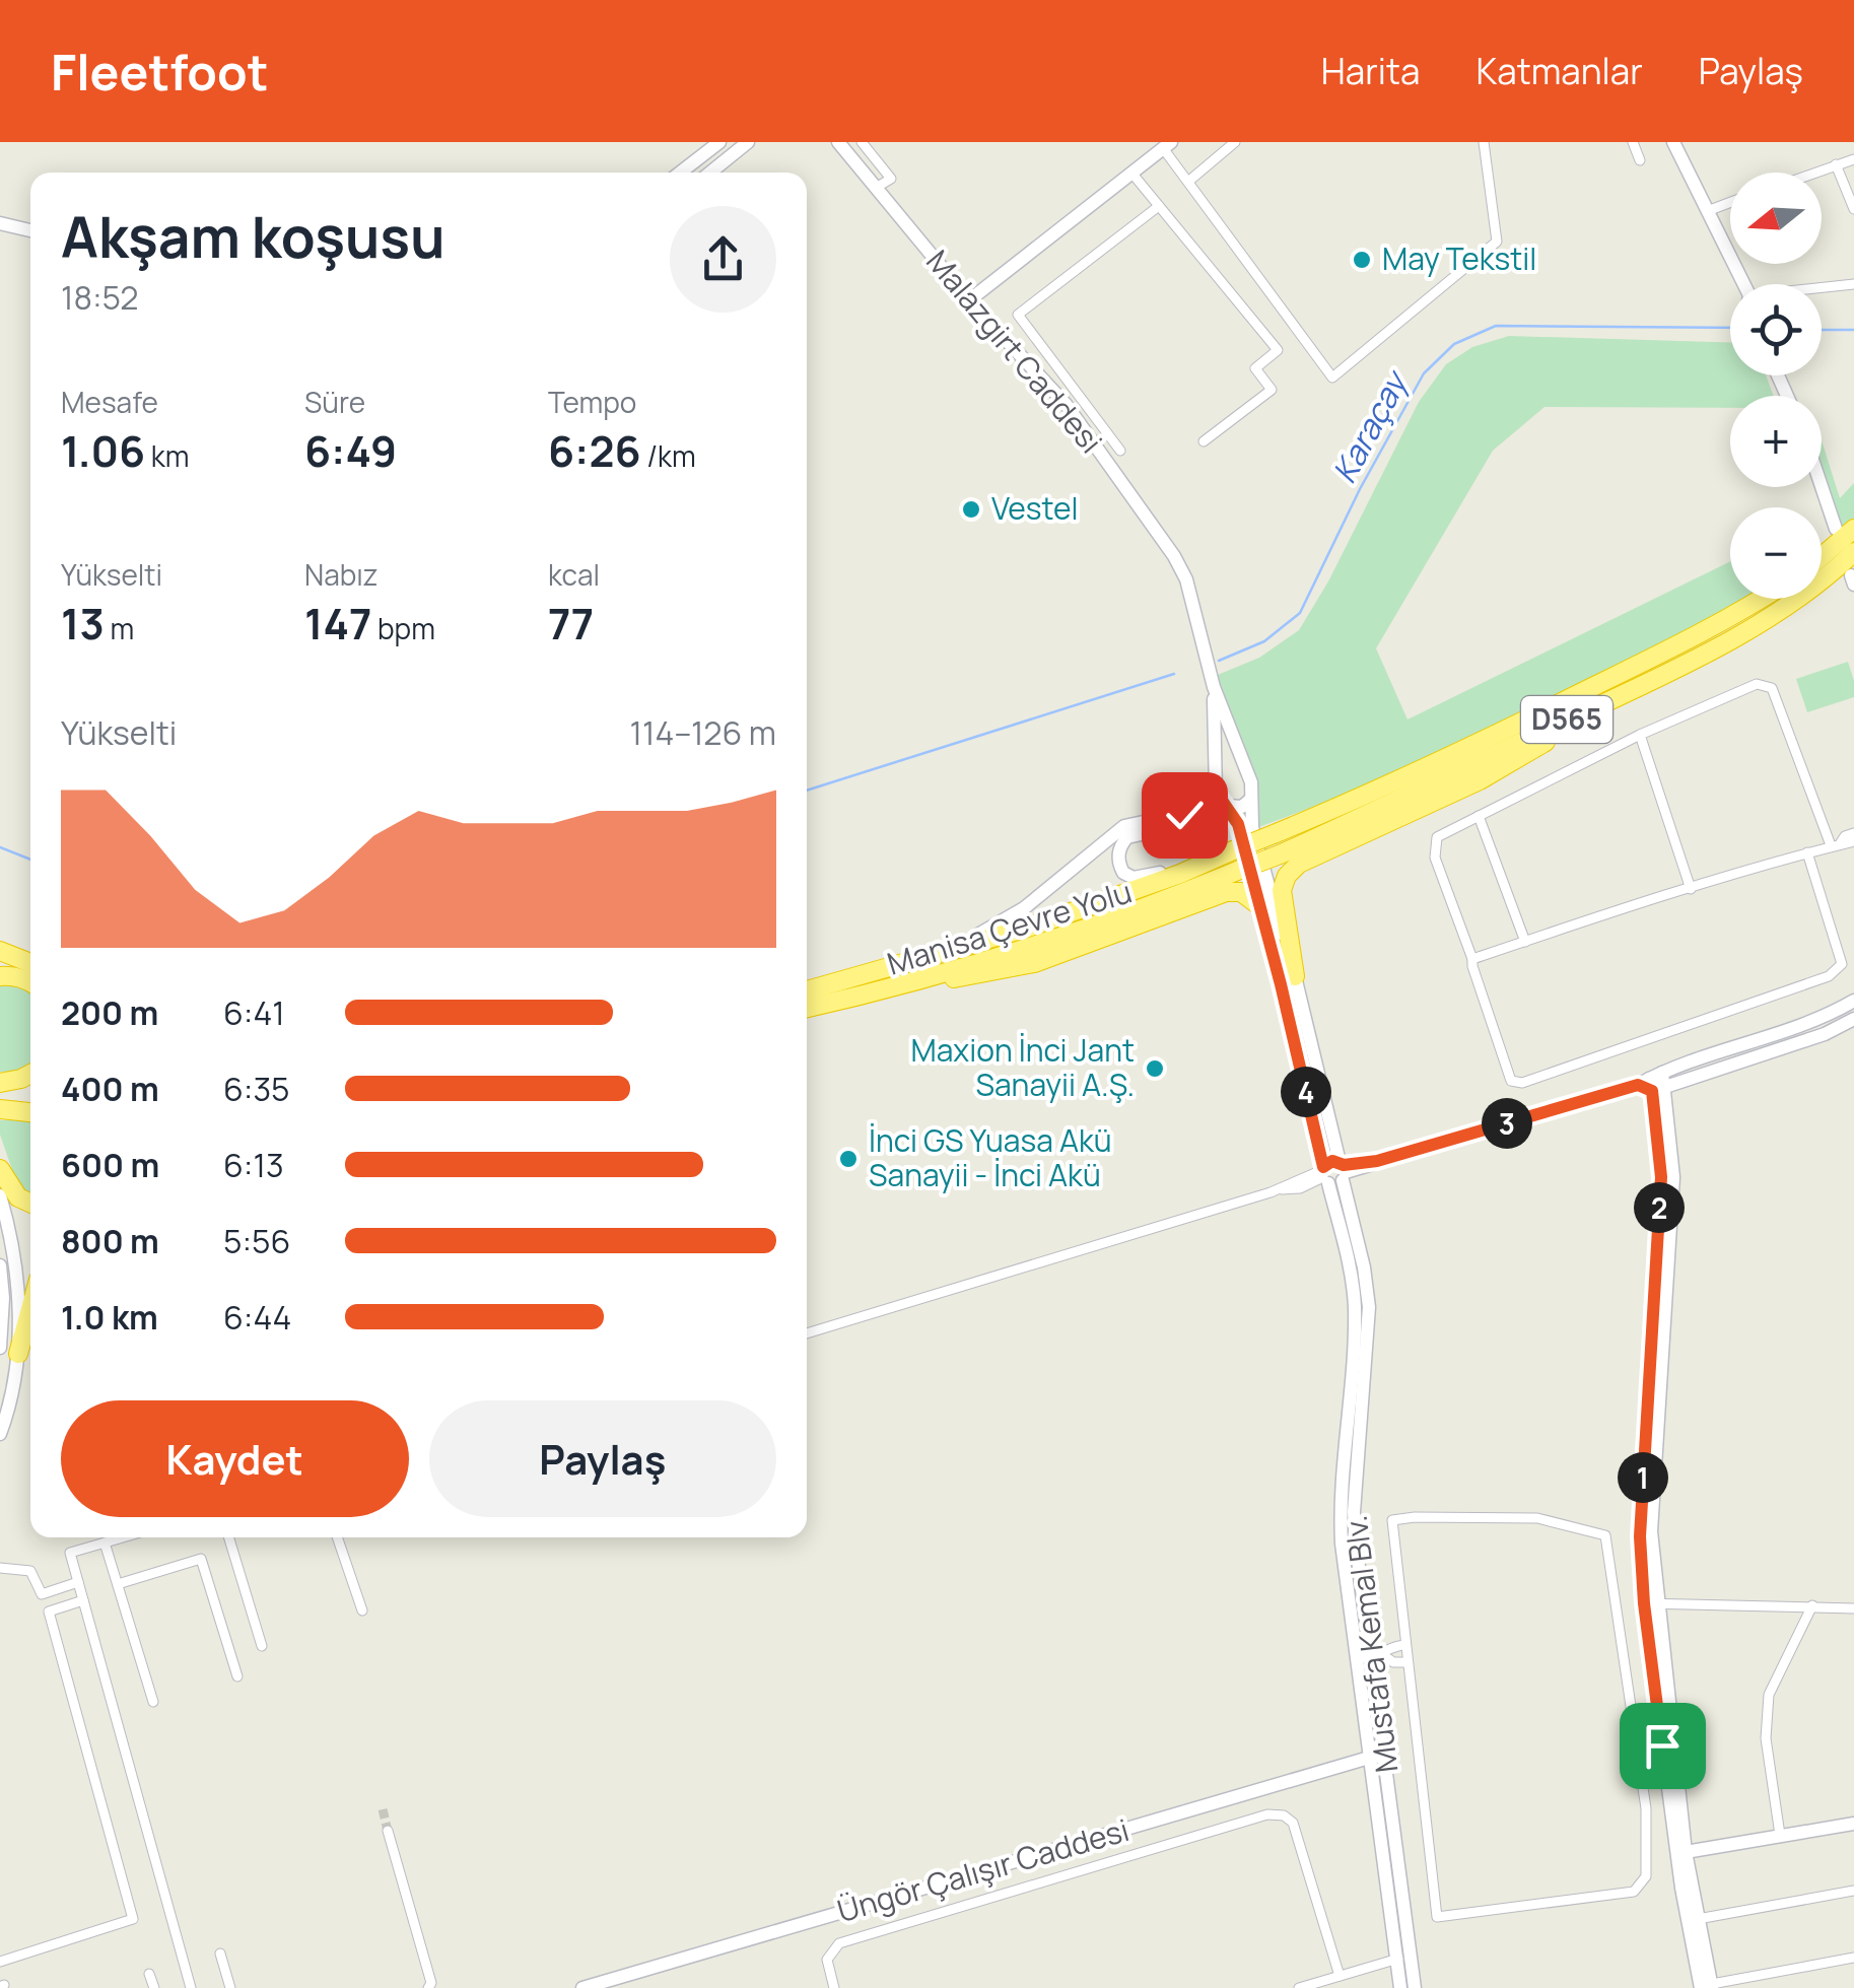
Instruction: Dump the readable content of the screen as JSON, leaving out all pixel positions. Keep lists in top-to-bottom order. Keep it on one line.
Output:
{"streets":{"highway":["D565","Manisa Çevre Yolu"],"street":["Malazgirt Caddesi","Mustafa Kemal Blv.","Üngör Çalışır Caddesi"]},"crossings":[["D565","Manisa Çevre Yolu"],["Mustafa Kemal Blv.","Üngör Çalışır Caddesi"]],"water":["Karaçay"],"places":["May Tekstil","Vestel","Maxion İnci Jant Sanayii A.Ş.","İnci GS Yuasa Akü Sanayii - İnci Akü"],"north":"left","page":{"header":"Fleetfoot","nav":["Harita","Katmanlar","Paylaş"],"map_buttons":["+","−"],"heading":["Akşam koşusu","18:52"],"stats":[["Mesafe","1.06 km"],["Süre","6:49"],["Tempo","6:26 /km"],["Yükselti","13 m"],["Nabız","147 bpm"],["kcal","77"]],"chart":["Yükselti","114–126 m"],"list":[{"name":"200 m","note":"6:41"},{"name":"400 m","note":"6:35"},{"name":"600 m","note":"6:13"},{"name":"800 m","note":"5:56"},{"name":"1.0 km","note":"6:44"}],"pins":["4","3","2","1"],"buttons":["Kaydet","Paylaş"]}}
